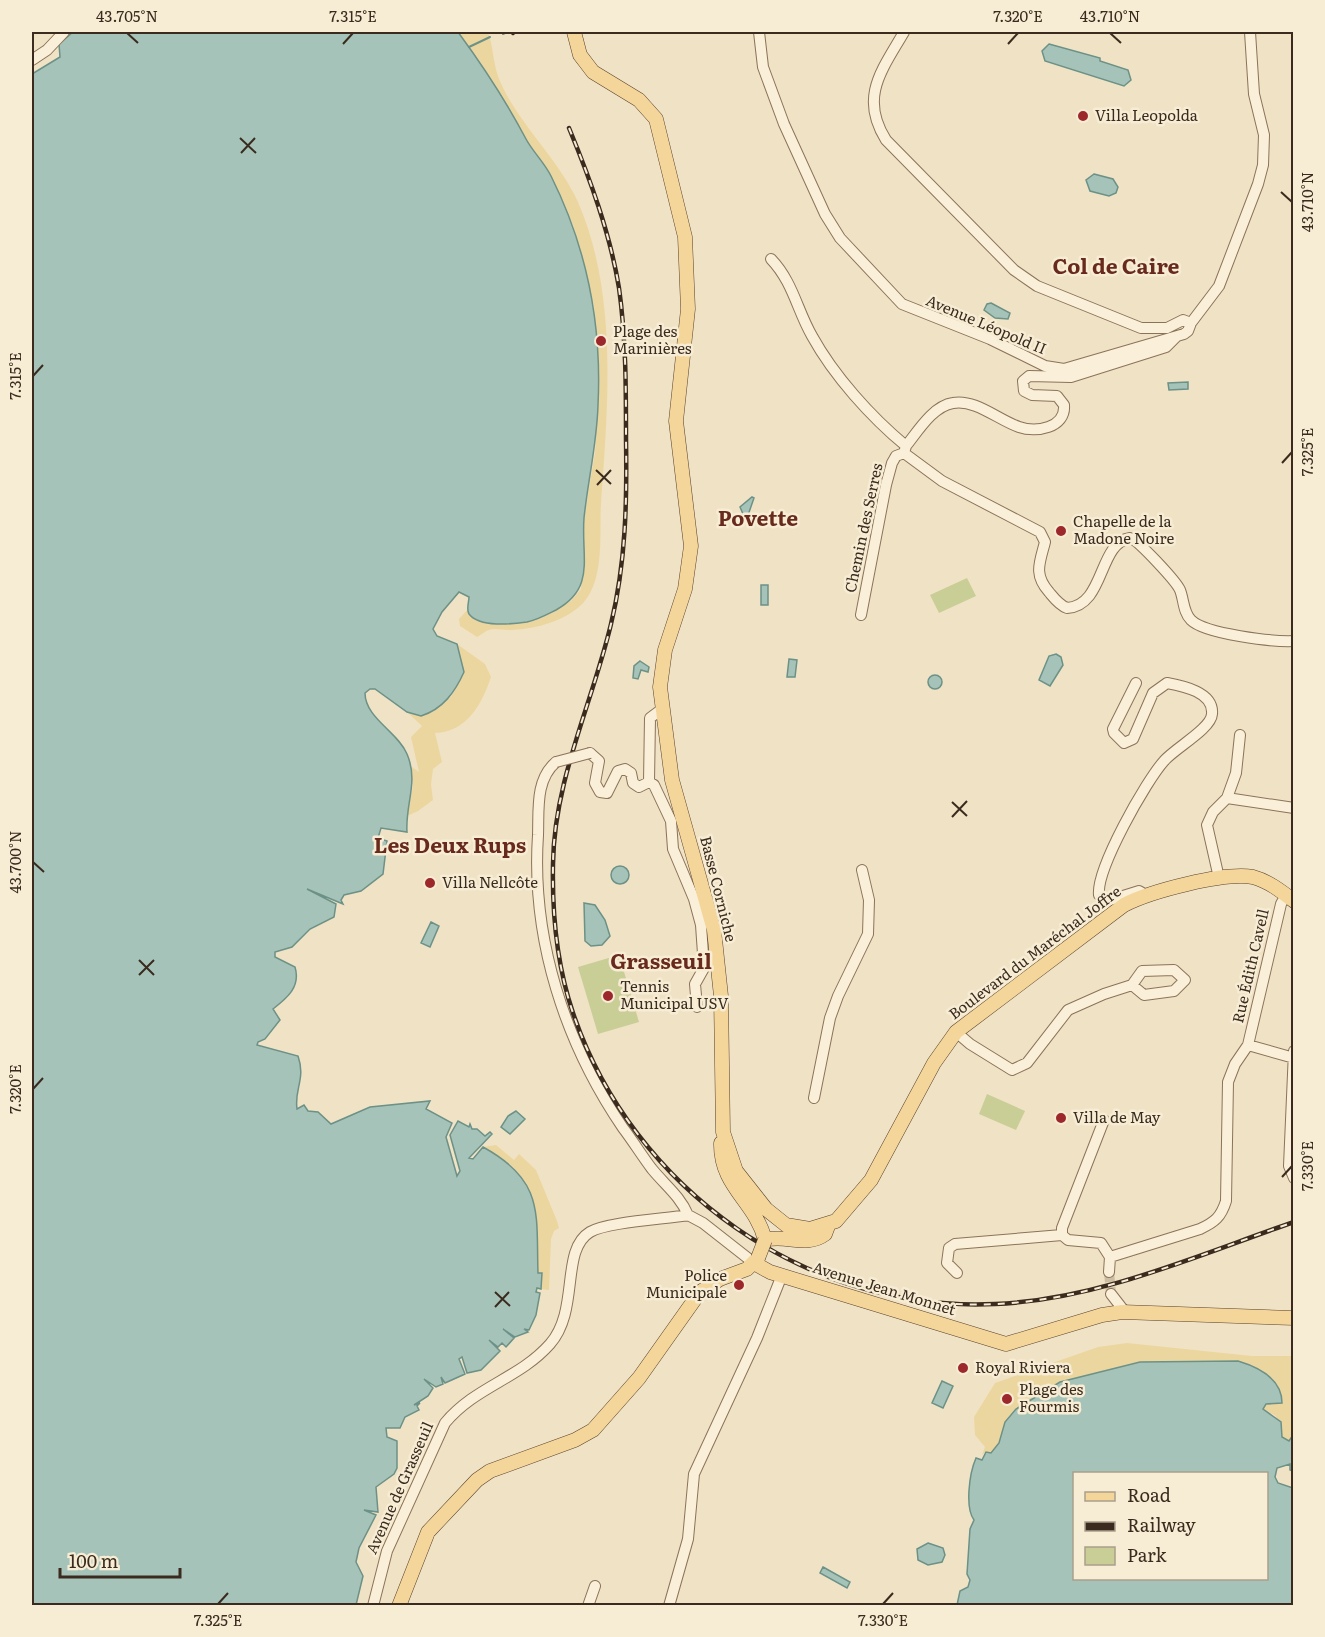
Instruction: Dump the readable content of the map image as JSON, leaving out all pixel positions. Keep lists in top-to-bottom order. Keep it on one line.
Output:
{"streets":{"main road":["Basse Corniche","Boulevard du Maréchal Joffre","Avenue Jean Monnet"],"street":["Avenue Léopold II","Chemin des Serres","Rue Édith Cavell","Avenue de Grasseuil"]},"crossings":[["Avenue Léopold II","Chemin des Serres"],["Boulevard du Maréchal Joffre","Rue Édith Cavell"]],"districts":["Col de Caire","Povette","Les Deux Rups","Grasseuil"],"places":["Villa Leopolda","Plage des Marinières","Chapelle de la Madone Noire","Villa Nellcôte","Tennis Municipal USV","Villa de May","Police Municipale","Royal Riviera","Plage des Fourmis"],"legend":["Road","Railway","Park"],"scale_bar":"100 m","coordinates":["43.705°N","7.315°E","7.320°E","43.710°N","7.325°E","43.700°N","7.330°E"]}
